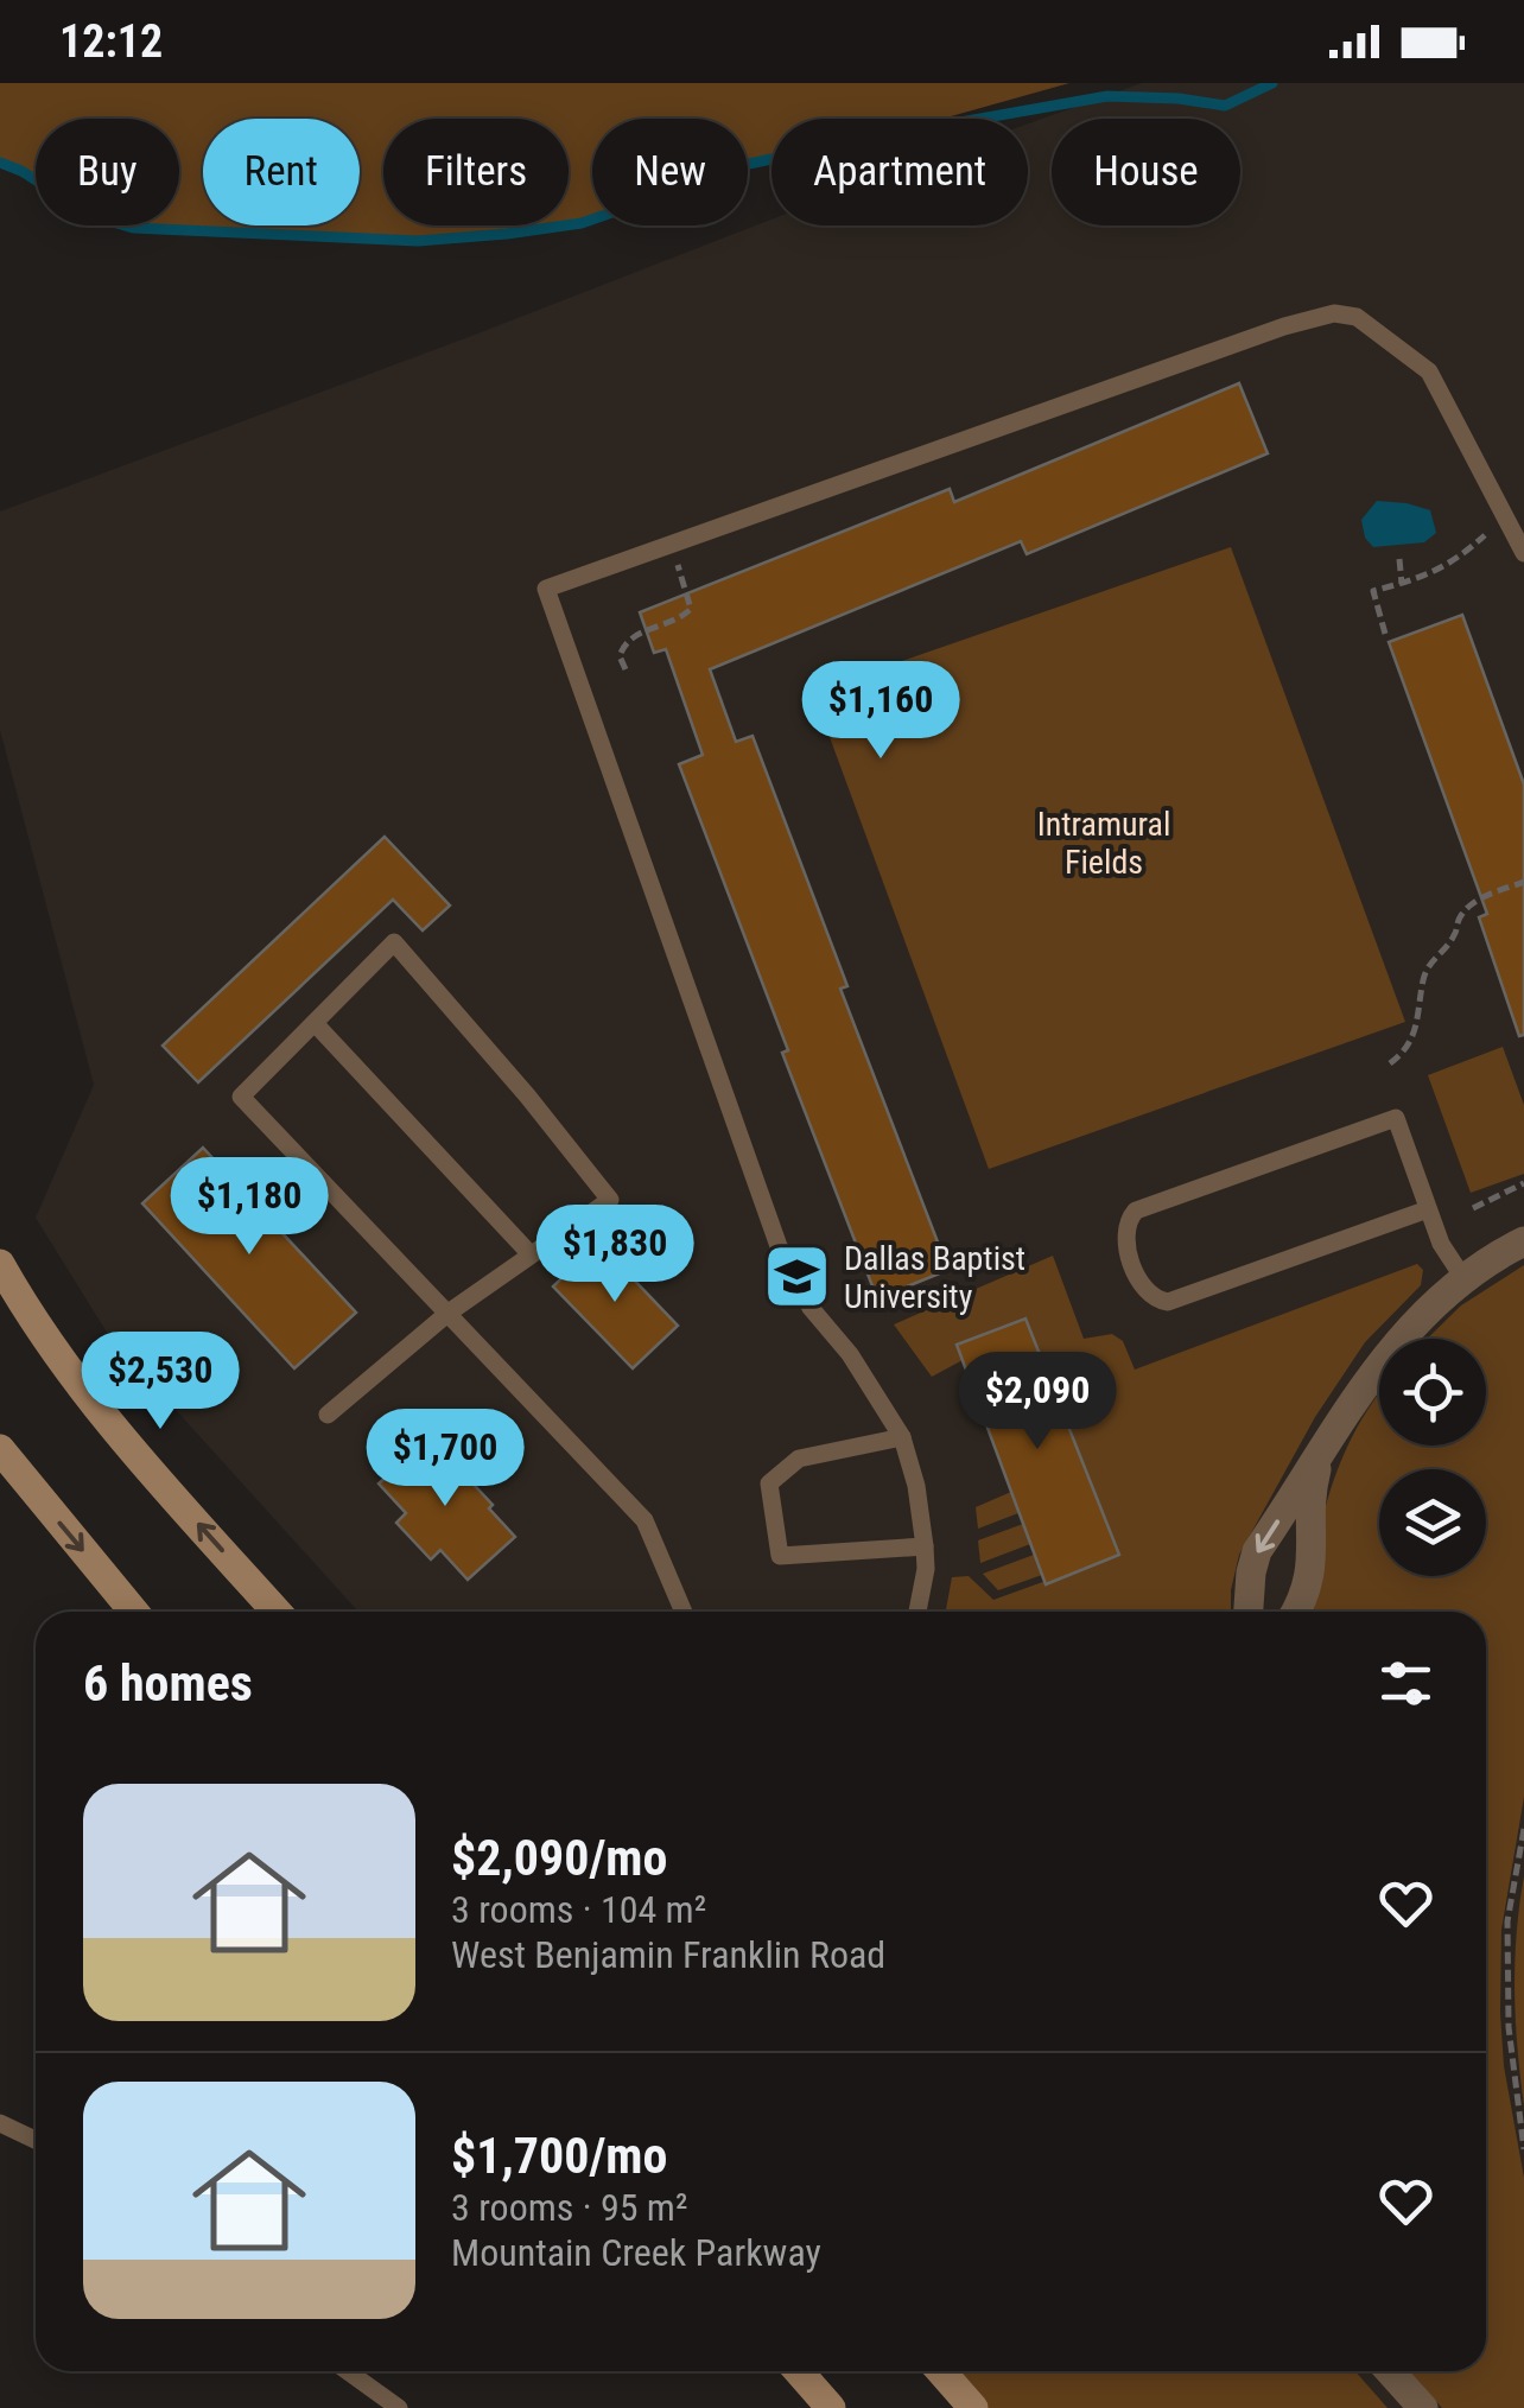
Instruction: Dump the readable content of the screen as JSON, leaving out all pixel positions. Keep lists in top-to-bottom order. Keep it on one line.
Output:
{"parks":["Intramural Fields"],"places":{"school or university":["Dallas Baptist University"]},"page":{"status":"12:12","chip":["Buy","Rent","Filters","New","Apartment","House"],"price":["$1,160","$1,180","$1,830","$2,530","$2,090","$1,700"],"heading":"6 homes","list":[{"name":"$2,090/mo","note":"3 rooms · 104 m² · West Benjamin Franklin Road"},{"name":"$1,700/mo","note":"3 rooms · 95 m² · Mountain Creek Parkway"}]}}
